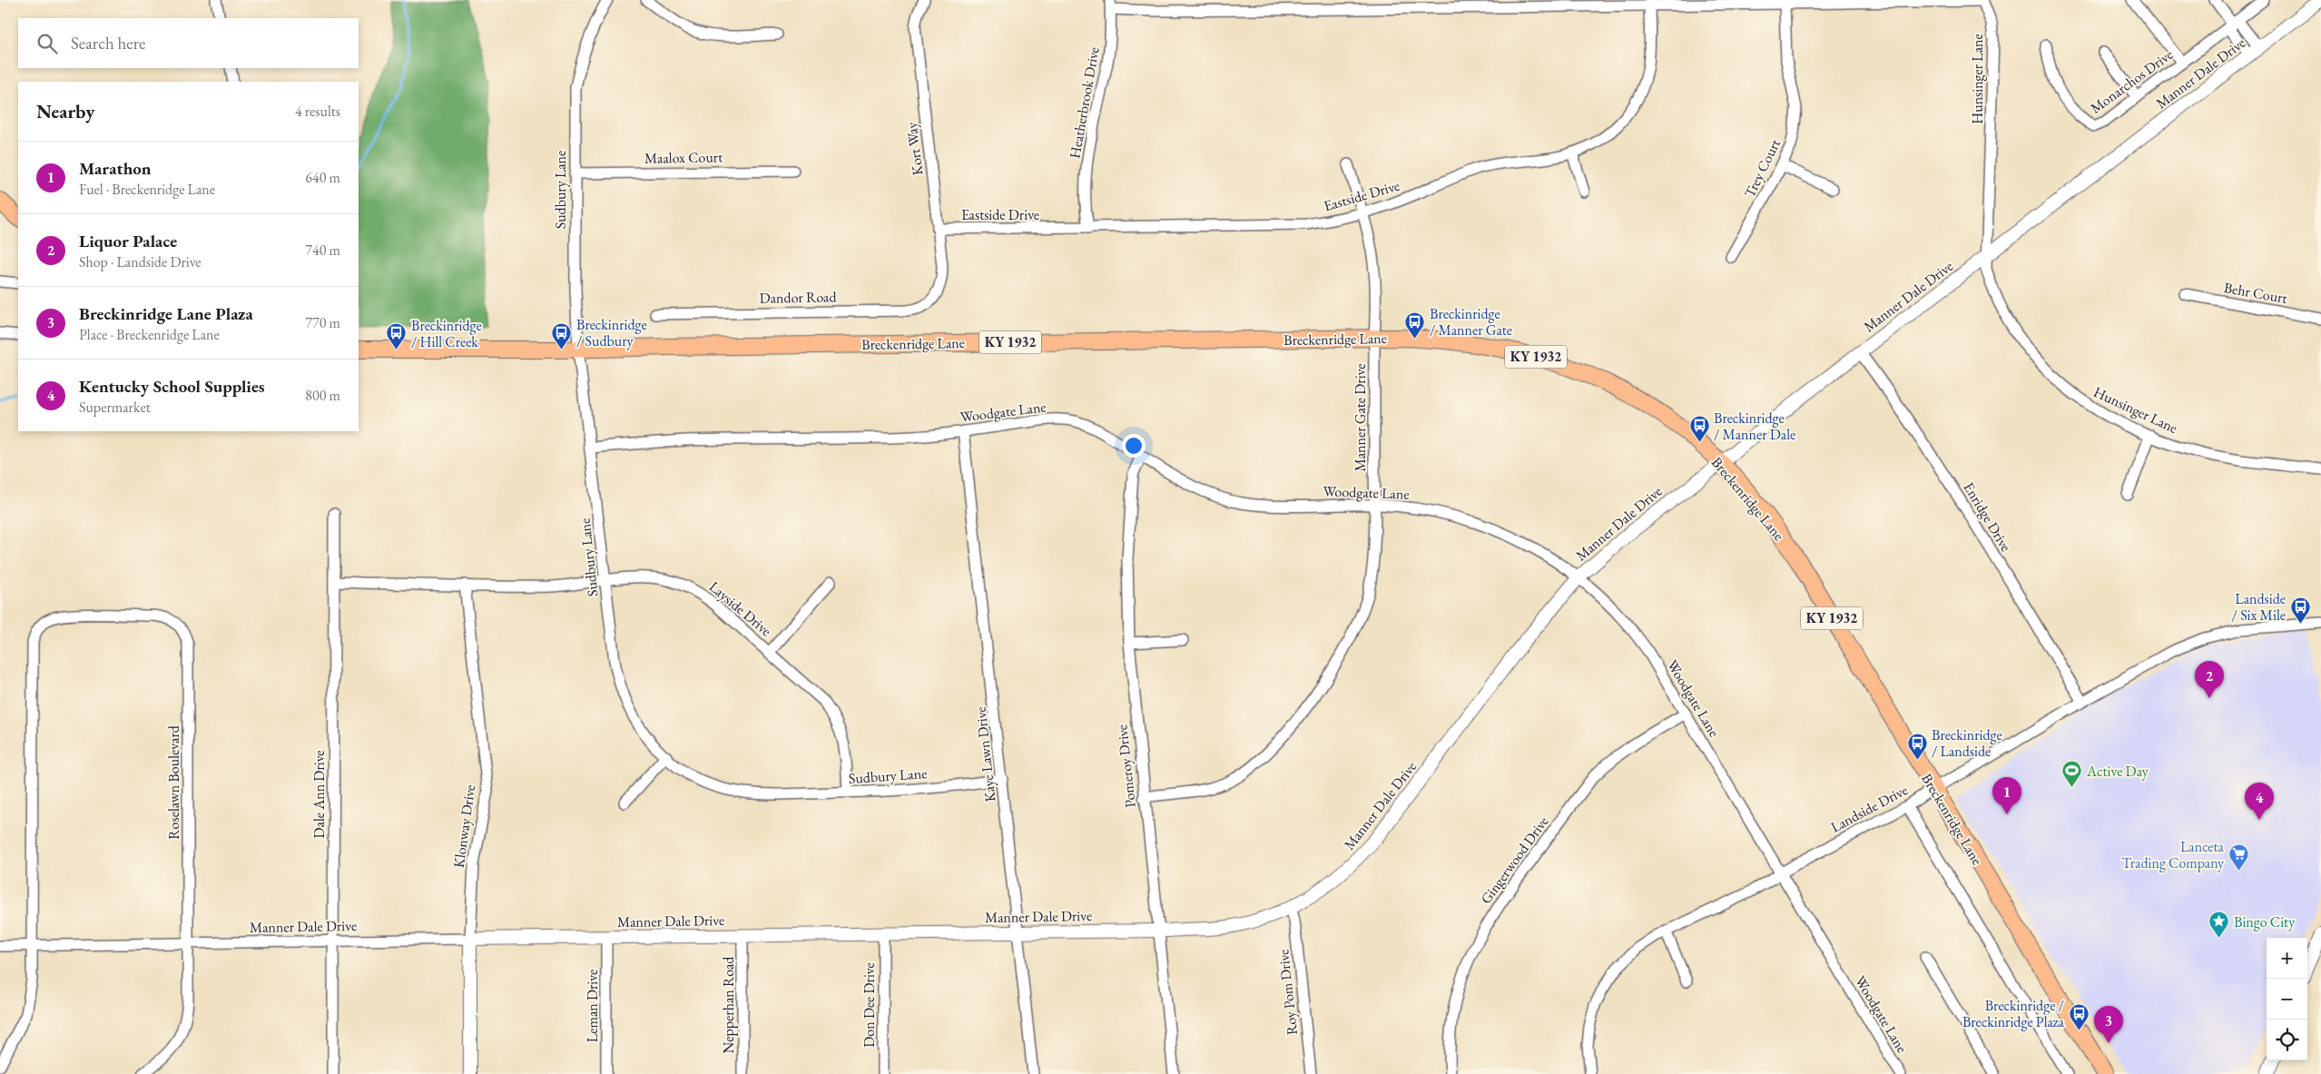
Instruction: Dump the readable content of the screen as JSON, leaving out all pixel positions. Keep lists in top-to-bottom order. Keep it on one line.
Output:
{"streets":{"main road":["Breckenridge Lane","KY 1932"],"street":["Manner Dale Drive","Hunsinger Lane","Monarchos Drive","Heatherbrook Drive","Kort Way","Maalox Court","Trey Court","Sudbury Lane","Eastside Drive","Behr Court","Dandor Road","Woodgate Lane","Manner Gate Drive","Enridge Drive","Layside Drive","Kaye Lawn Drive","Pomeroy Drive","Roselawn Boulevard","Dale Ann Drive","Landside Drive","Klonway Drive","Gingerwood Drive","Roy Pom Drive","Nepperhan Road","Don Dee Drive","Leman Drive"]},"crossings":[["Manner Dale Drive","Hunsinger Lane"],["Manner Dale Drive","Breckenridge Lane"],["Manner Dale Drive","Woodgate Lane"],["Manner Dale Drive","Enridge Drive"],["Manner Dale Drive","Kaye Lawn Drive"],["Manner Dale Drive","Pomeroy Drive"],["Manner Dale Drive","Roselawn Boulevard"],["Manner Dale Drive","Dale Ann Drive"],["Manner Dale Drive","Klonway Drive"],["Manner Dale Drive","Roy Pom Drive"],["Manner Dale Drive","Nepperhan Road"],["Manner Dale Drive","Don Dee Drive"],["Manner Dale Drive","Leman Drive"],["Hunsinger Lane","Heatherbrook Drive"],["Hunsinger Lane","Trey Court"],["Hunsinger Lane","Eastside Drive"],["Heatherbrook Drive","Eastside Drive"],["Kort Way","Eastside Drive"],["Kort Way","Dandor Road"],["Maalox Court","Sudbury Lane"],["Sudbury Lane","Breckenridge Lane"],["Sudbury Lane","Woodgate Lane"],["Sudbury Lane","Layside Drive"],["Sudbury Lane","Kaye Lawn Drive"],["Eastside Drive","Manner Gate Drive"],["Breckenridge Lane","Manner Gate Drive"],["Breckenridge Lane","Landside Drive"],["Woodgate Lane","Manner Gate Drive"],["Woodgate Lane","Kaye Lawn Drive"],["Woodgate Lane","Pomeroy Drive"],["Woodgate Lane","Landside Drive"],["Woodgate Lane","Gingerwood Drive"],["Manner Gate Drive","Pomeroy Drive"],["Enridge Drive","Landside Drive"],["Layside Drive","Dale Ann Drive"],["Layside Drive","Klonway Drive"]],"places":{"bus stop":["Breckinridge / Manner Gate","Breckinridge / Sudbury","Breckinridge / Hill Creek","Breckinridge / Manner Dale","Landside / Six Mile","Breckinridge / Landside","Breckinridge / Breckinridge Plaza"],"sports":["Active Day"],"supermarket":["Lanceta Trading Company"],"place":["Bingo City"]},"page":{"search":"Search here","heading":["Nearby","4 results"],"list":[{"mark":"1","name":"Marathon","note":"Fuel · Breckenridge Lane","value":"640 m"},{"mark":"2","name":"Liquor Palace","note":"Shop · Landside Drive","value":"740 m"},{"mark":"3","name":"Breckinridge Lane Plaza","note":"Place · Breckenridge Lane","value":"770 m"},{"mark":"4","name":"Kentucky School Supplies","note":"Supermarket","value":"800 m"}],"pins":["2","1","4","3"],"map_buttons":["+","−"]}}
